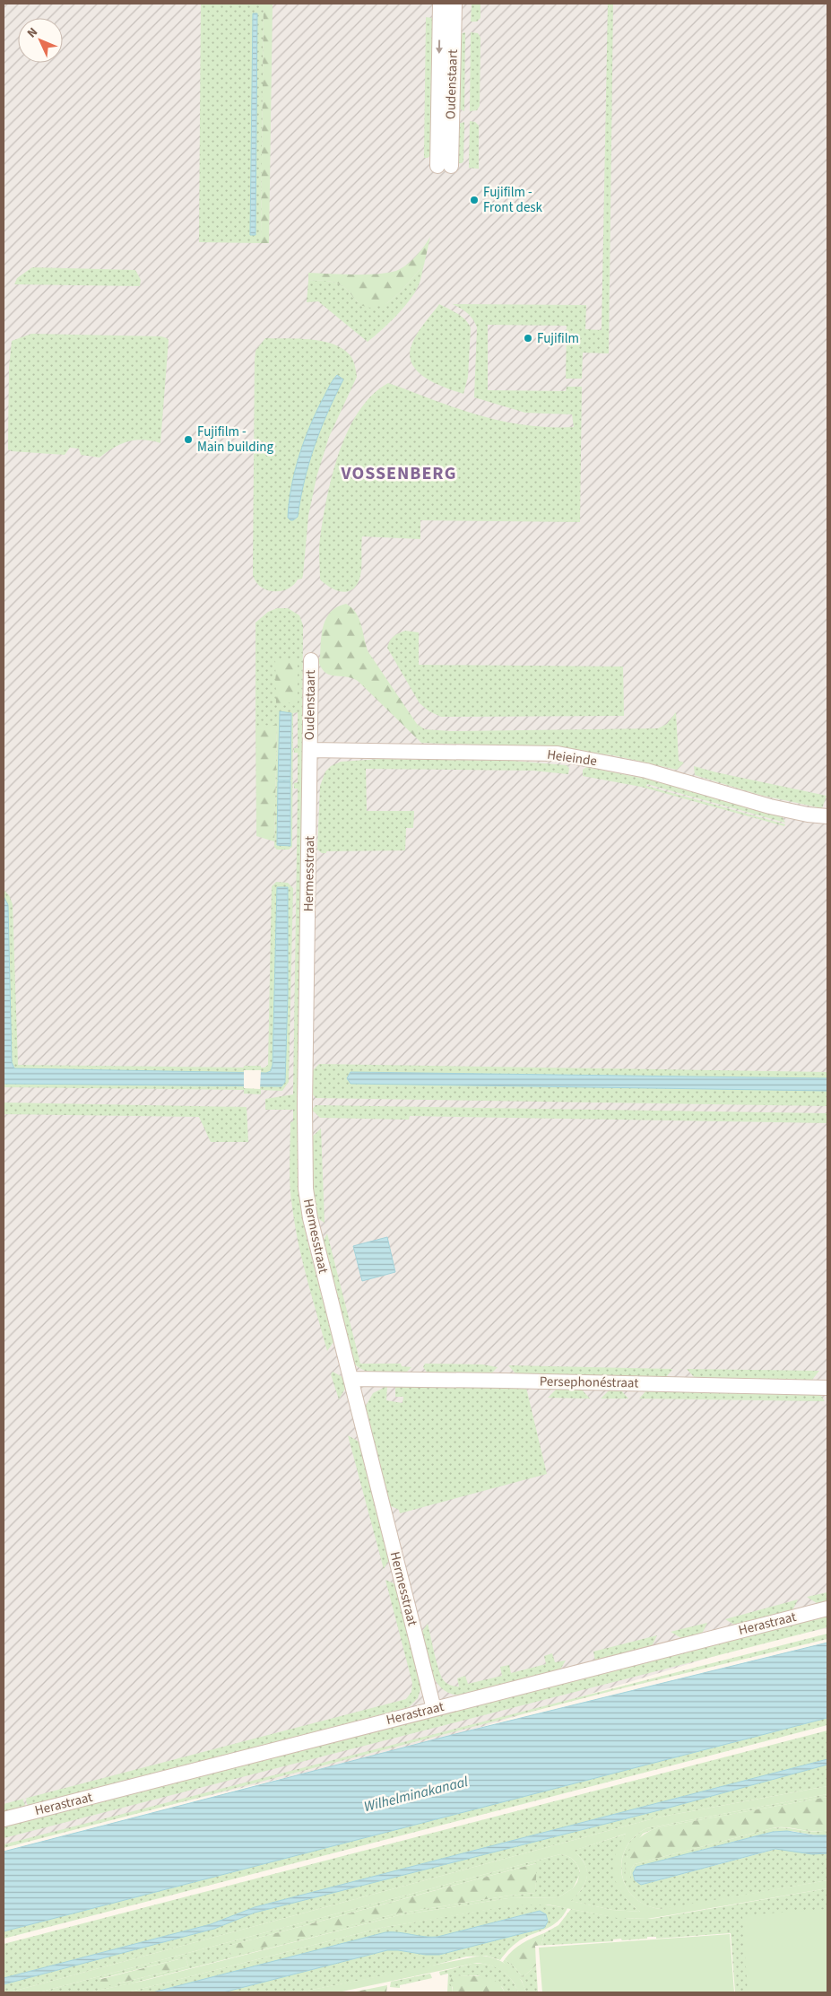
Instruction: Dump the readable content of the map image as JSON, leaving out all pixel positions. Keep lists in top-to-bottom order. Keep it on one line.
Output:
{"streets":{"street":["Oudenstaart","Heieinde","Hermesstraat","Persephonéstraat","Herastraat"]},"crossings":[["Oudenstaart","Heieinde"],["Oudenstaart","Hermesstraat"],["Heieinde","Hermesstraat"],["Hermesstraat","Persephonéstraat"],["Hermesstraat","Herastraat"]],"districts":["VOSSENBERG"],"water":["Wilhelminakanaal"],"places":["Fujifilm - Front desk","Fujifilm","Fujifilm - Main building"],"north":"top left"}
